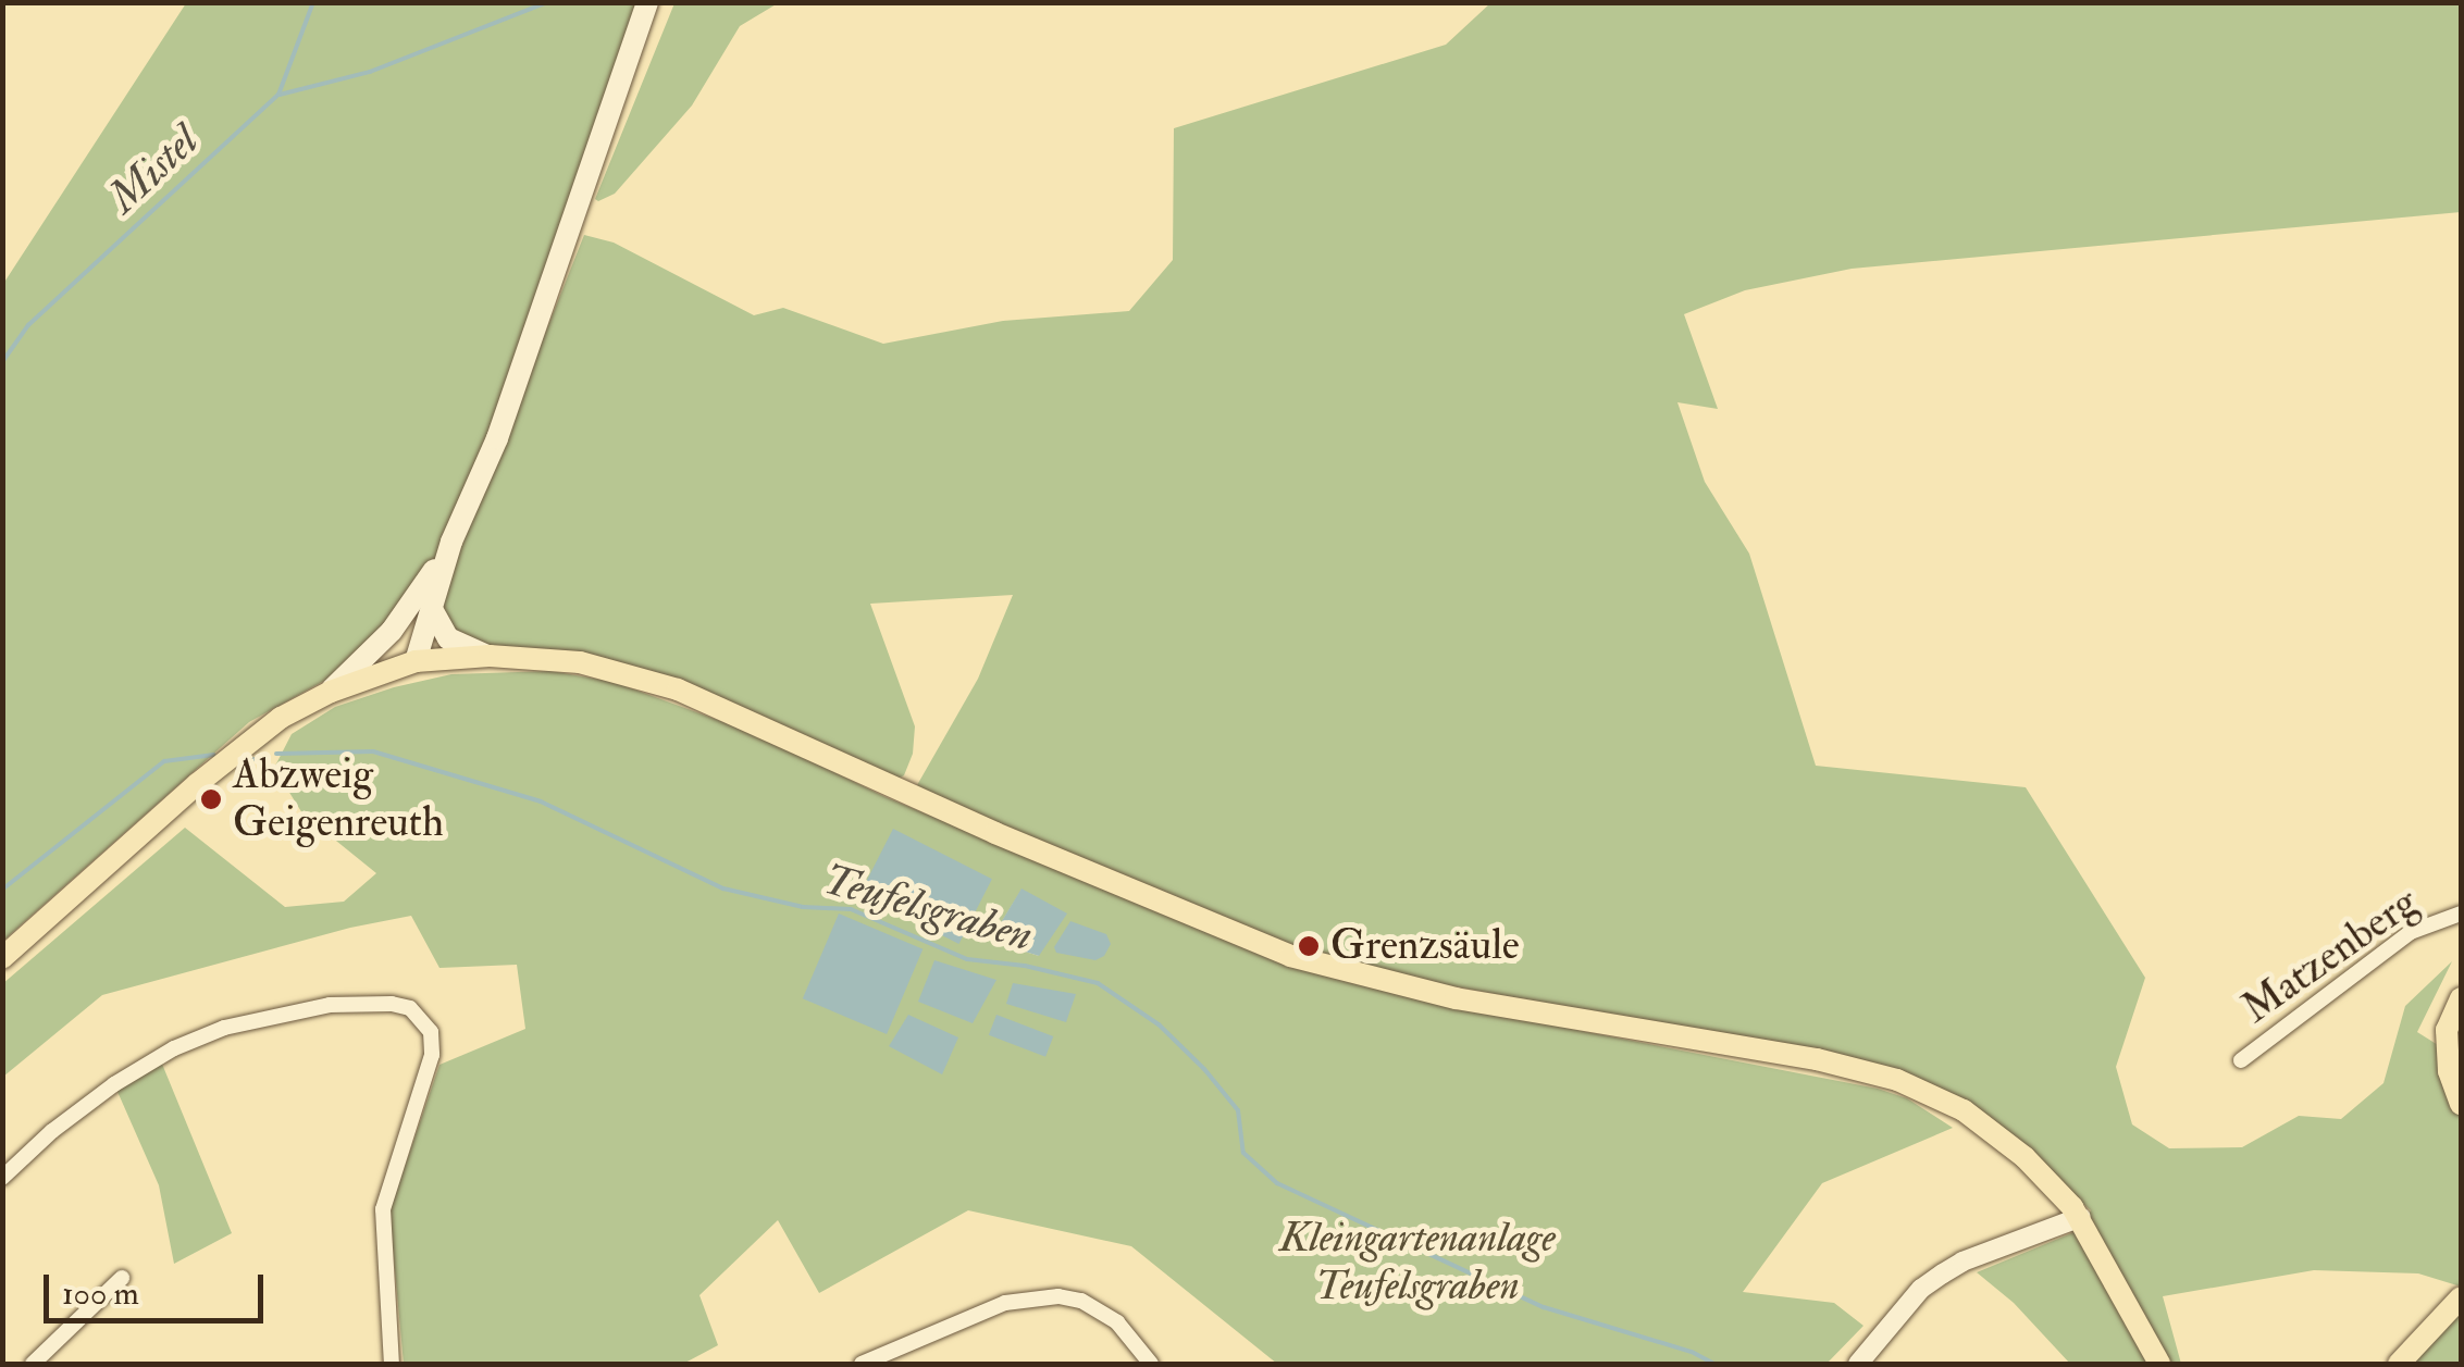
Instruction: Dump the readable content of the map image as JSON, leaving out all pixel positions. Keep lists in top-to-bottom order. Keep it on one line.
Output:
{"streets":{"street":["Matzenberg"]},"water":["Mistel","Teufelsgraben"],"parks":["Kleingartenanlage Teufelsgraben"],"places":["Abzweig Geigenreuth","Grenzsäule"],"scale_bar":"100 m"}
